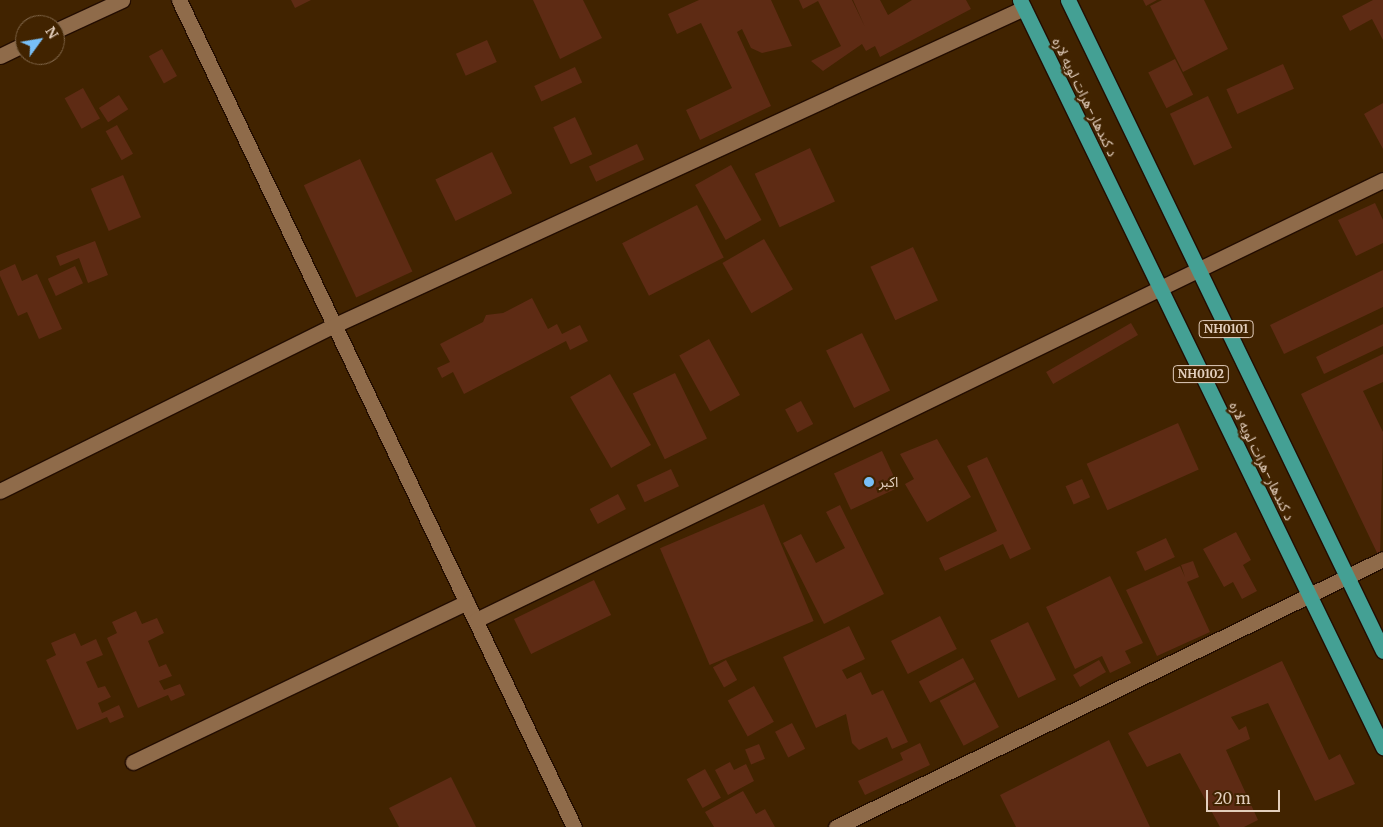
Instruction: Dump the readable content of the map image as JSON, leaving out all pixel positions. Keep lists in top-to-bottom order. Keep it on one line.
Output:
{"streets":{"highway":["د کندهار-هرات لويه لاره","NH0101","NH0102"]},"places":["اکبر"],"scale_bar":"20 m","north":"top right"}
